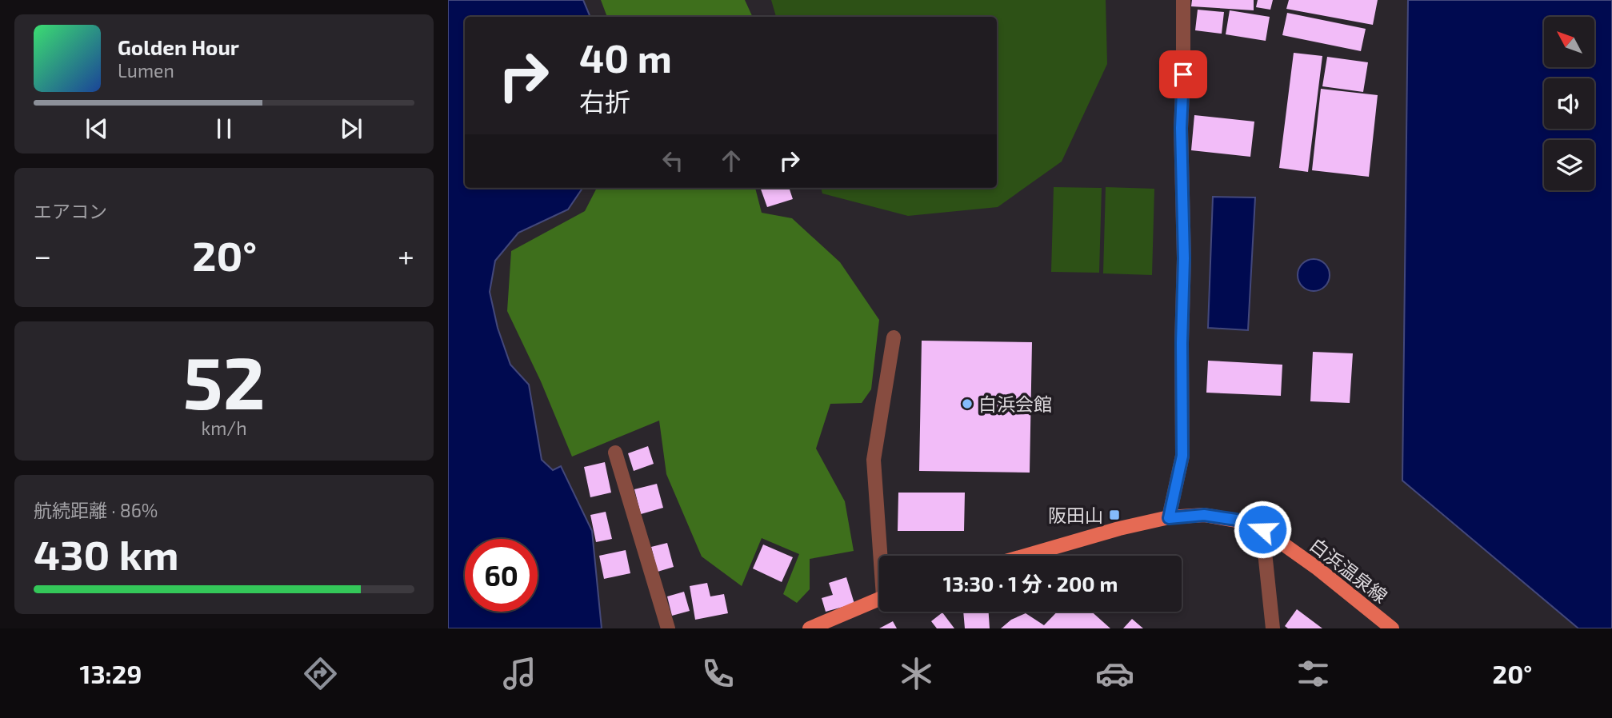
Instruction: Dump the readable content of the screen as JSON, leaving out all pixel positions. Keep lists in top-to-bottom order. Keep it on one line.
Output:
{"streets":{"main road":["白浜温泉線"]},"places":{"other":["白浜会館"],"transit":["阪田山"]},"north":"top left","page":{"turn":["40 m","右折"],"song":["Golden Hour","Lumen"],"tile":["エアコン",["52","km/h"],["航続距離 · 86%","430 km"]],"heat":["−","20°","+"],"limit":"60","trip":"13:30 · 1 分 · 200 m","tabs":["13:29","20°"]}}
